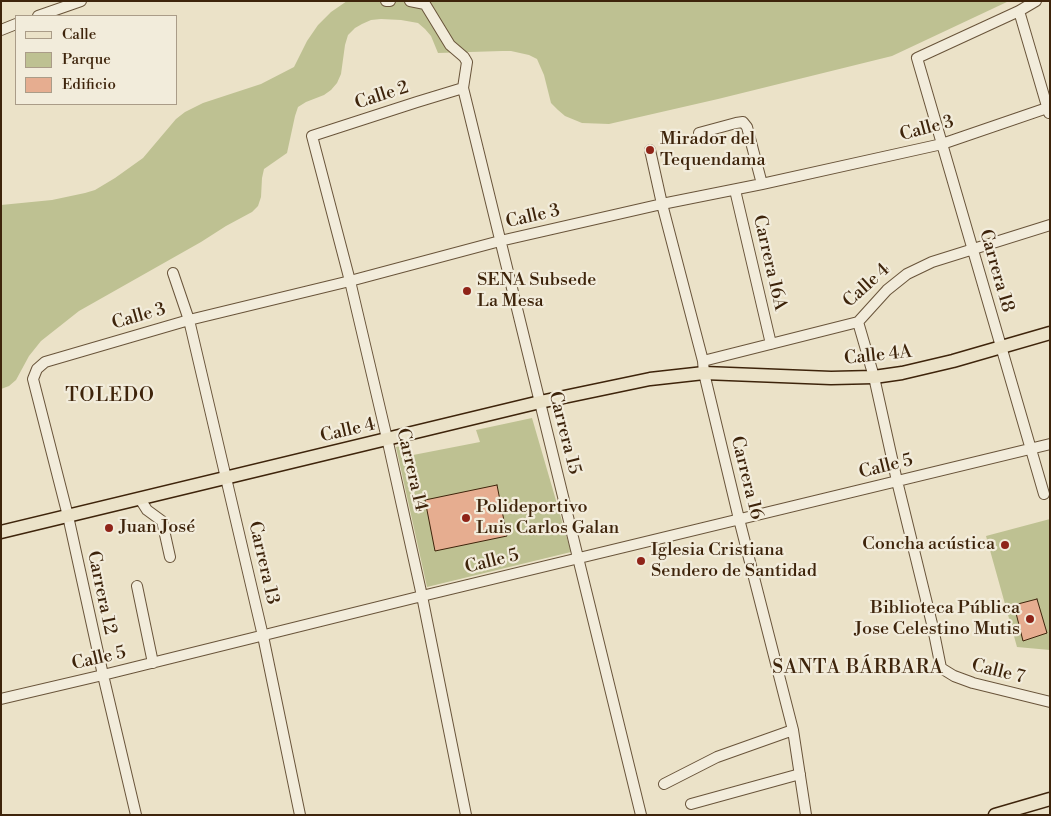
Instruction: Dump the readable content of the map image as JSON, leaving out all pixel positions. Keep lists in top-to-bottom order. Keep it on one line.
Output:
{"streets":{"main road":["Calle 4","Calle 4A"],"street":["Calle 2","Calle 3","Carrera 16A","Carrera 18","Carrera 15","Calle 5","Carrera 14","Carrera 16","Carrera 13","Carrera 12","Calle 7"]},"crossings":[["Calle 2","Carrera 15"],["Calle 2","Carrera 14"],["Calle 3","Carrera 16A"],["Calle 3","Carrera 18"],["Calle 3","Carrera 15"],["Calle 3","Carrera 14"],["Calle 3","Carrera 16"],["Calle 3","Carrera 13"],["Calle 3","Carrera 12"],["Carrera 16A","Calle 4"],["Carrera 18","Calle 4"],["Carrera 18","Calle 4A"],["Carrera 18","Calle 5"],["Calle 4","Calle 4A"],["Calle 4","Carrera 15"],["Calle 4","Carrera 14"],["Calle 4","Carrera 16"],["Calle 4","Carrera 13"],["Calle 4","Carrera 12"],["Calle 4A","Carrera 16"],["Carrera 15","Calle 5"],["Calle 5","Carrera 14"],["Calle 5","Carrera 16"],["Calle 5","Carrera 13"],["Calle 5","Carrera 12"],["Calle 5","Calle 7"]],"districts":["TOLEDO","SANTA BÁRBARA"],"places":["Mirador del Tequendama","SENA Subsede La Mesa","Polideportivo Luis Carlos Galan","Juan José","Concha acústica","Iglesia Cristiana Sendero de Santidad","Biblioteca Pública Jose Celestino Mutis"],"legend":["Calle","Parque","Edificio"]}
